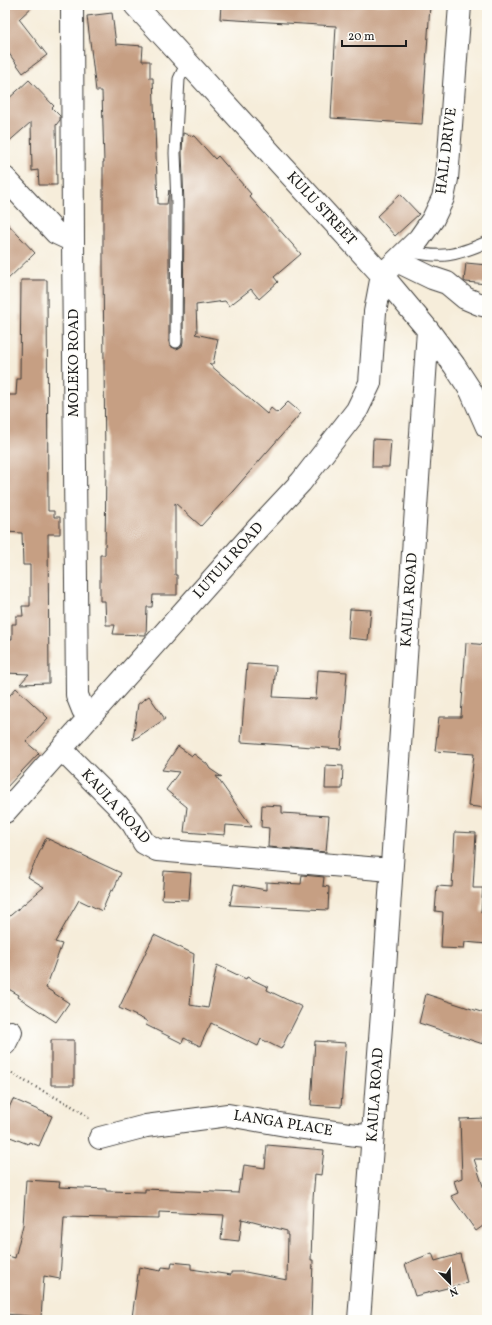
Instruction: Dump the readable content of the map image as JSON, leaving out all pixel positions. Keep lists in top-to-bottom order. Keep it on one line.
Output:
{"streets":{"street":["HALL DRIVE","KULU STREET","MOLEKO ROAD","LUTULI ROAD","KAULA ROAD","LANGA PLACE"]},"crossings":[["HALL DRIVE","KULU STREET"],["HALL DRIVE","LUTULI ROAD"],["KULU STREET","LUTULI ROAD"],["KULU STREET","KAULA ROAD"],["MOLEKO ROAD","LUTULI ROAD"],["LUTULI ROAD","KAULA ROAD"],["KAULA ROAD","LANGA PLACE"]],"scale_bar":"20 m","north":"bottom right"}
